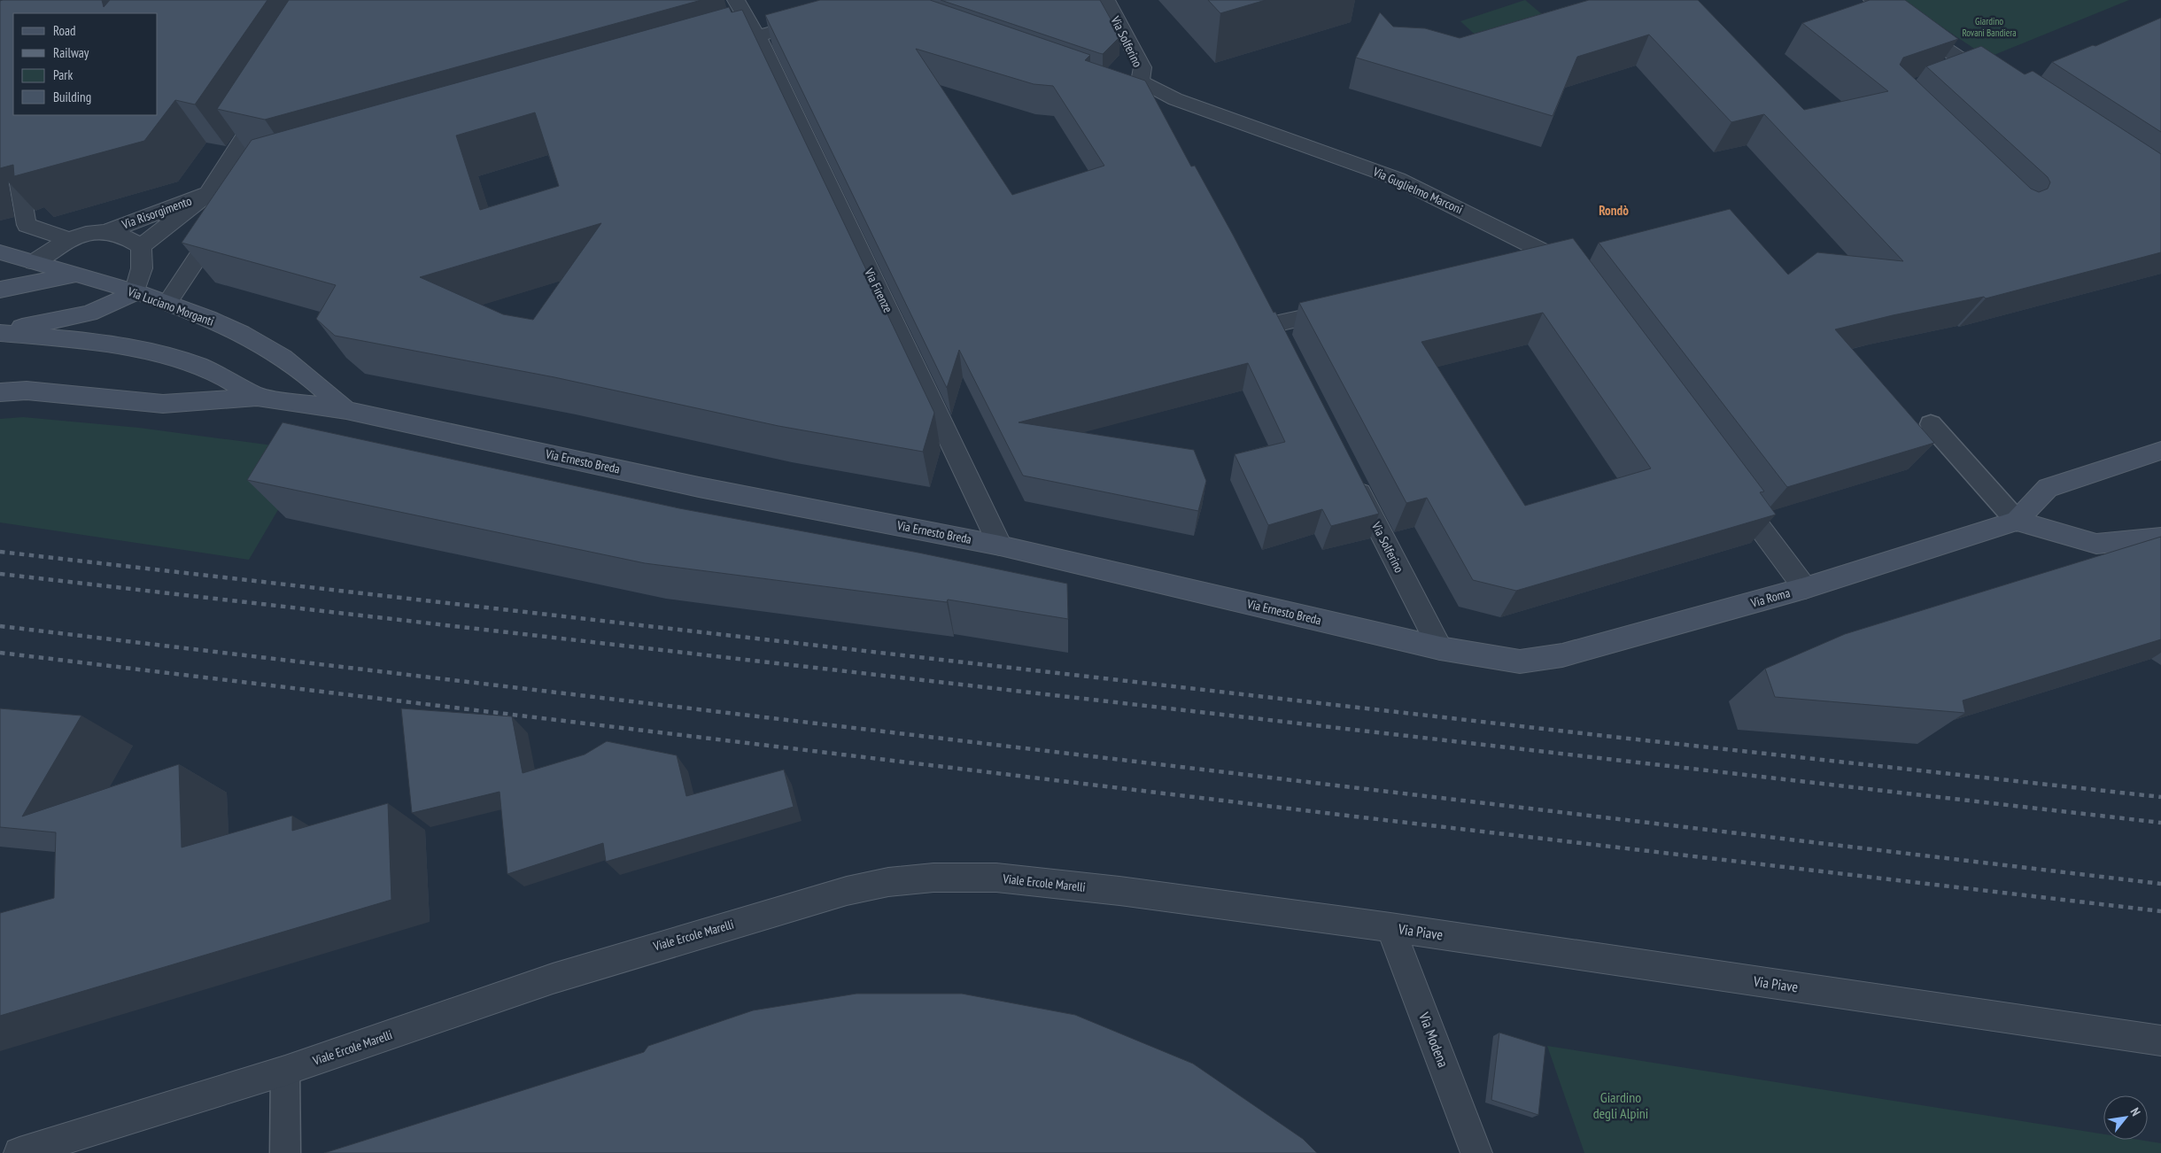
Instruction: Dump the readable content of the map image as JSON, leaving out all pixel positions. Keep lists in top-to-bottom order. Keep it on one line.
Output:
{"streets":{"main road":["Via Luciano Morganti","Via Ernesto Breda","Via Roma"],"street":["Via Solferino","Via Guglielmo Marconi","Via Risorgimento","Via Firenze","Viale Ercole Marelli","Via Piave","Via Modena"]},"crossings":[["Via Solferino","Via Guglielmo Marconi"],["Via Solferino","Via Ernesto Breda"],["Via Risorgimento","Via Luciano Morganti"],["Via Firenze","Via Ernesto Breda"],["Via Luciano Morganti","Via Ernesto Breda"],["Via Ernesto Breda","Via Roma"],["Viale Ercole Marelli","Via Piave"],["Viale Ercole Marelli","Via Modena"],["Via Piave","Via Modena"]],"districts":["Rondò"],"parks":["Giardino Rovani Bandiera","Giardino degli Alpini"],"legend":["Road","Railway","Park","Building"],"north":"top right"}
